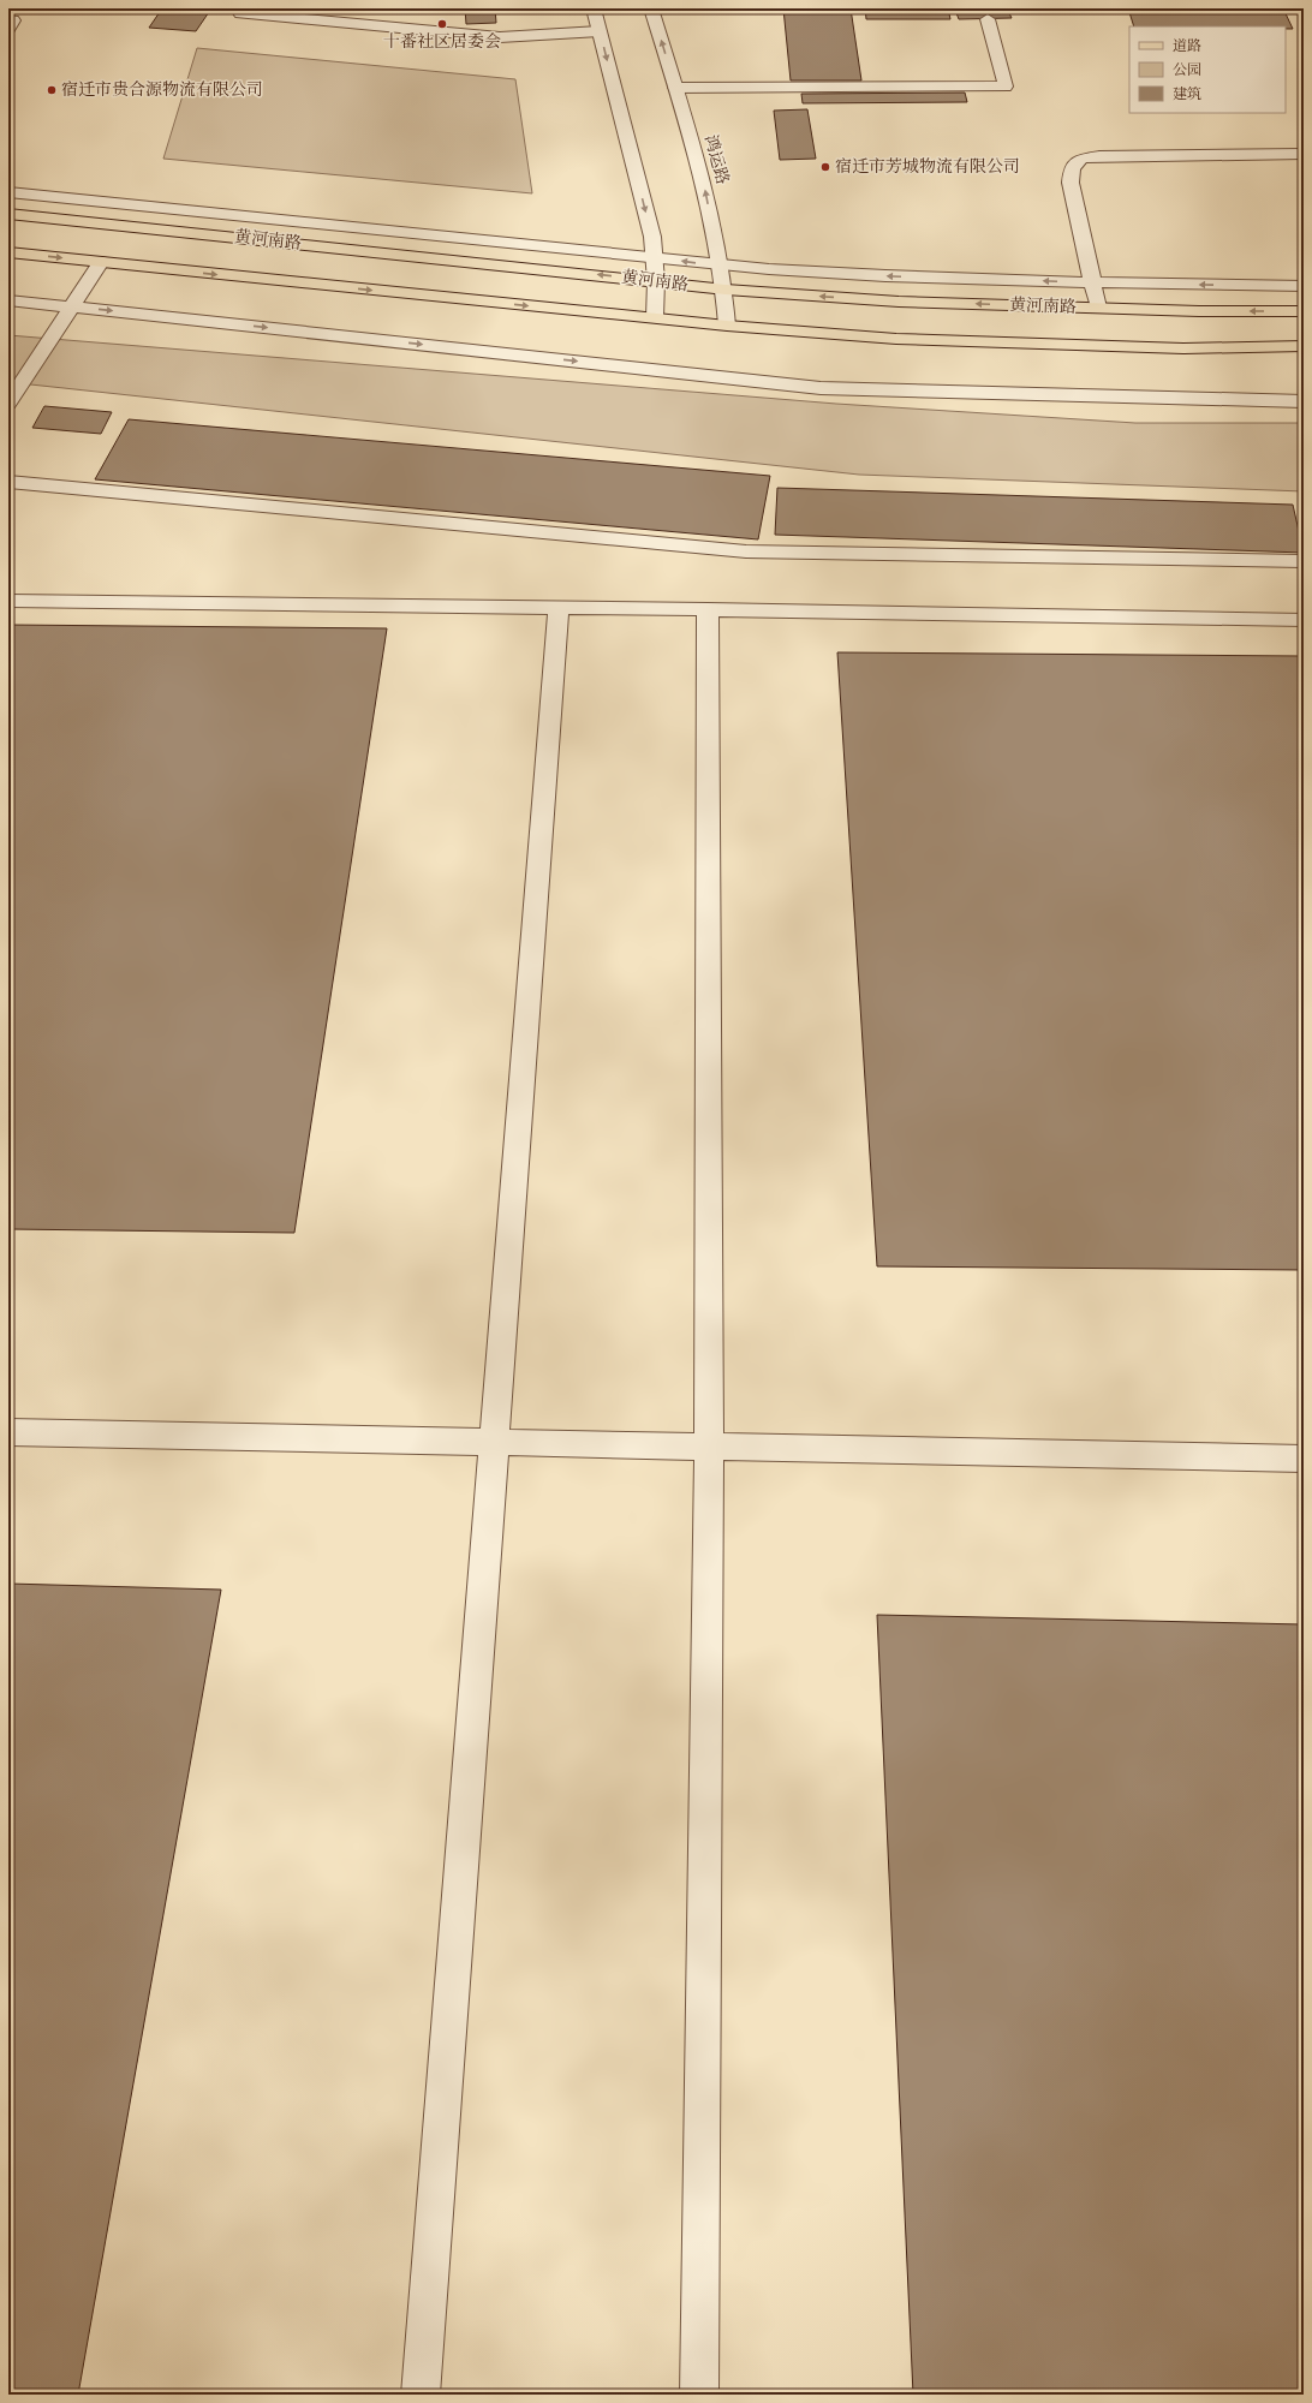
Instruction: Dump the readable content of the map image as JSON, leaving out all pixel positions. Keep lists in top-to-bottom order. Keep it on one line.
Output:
{"streets":{"main road":["黄河南路"],"street":["鸿运路"]},"crossings":[["鸿运路","黄河南路"]],"places":["十番社区居委会","宿迁市贵合源物流有限公司","宿迁市芳城物流有限公司"],"legend":["道路","公园","建筑"]}
